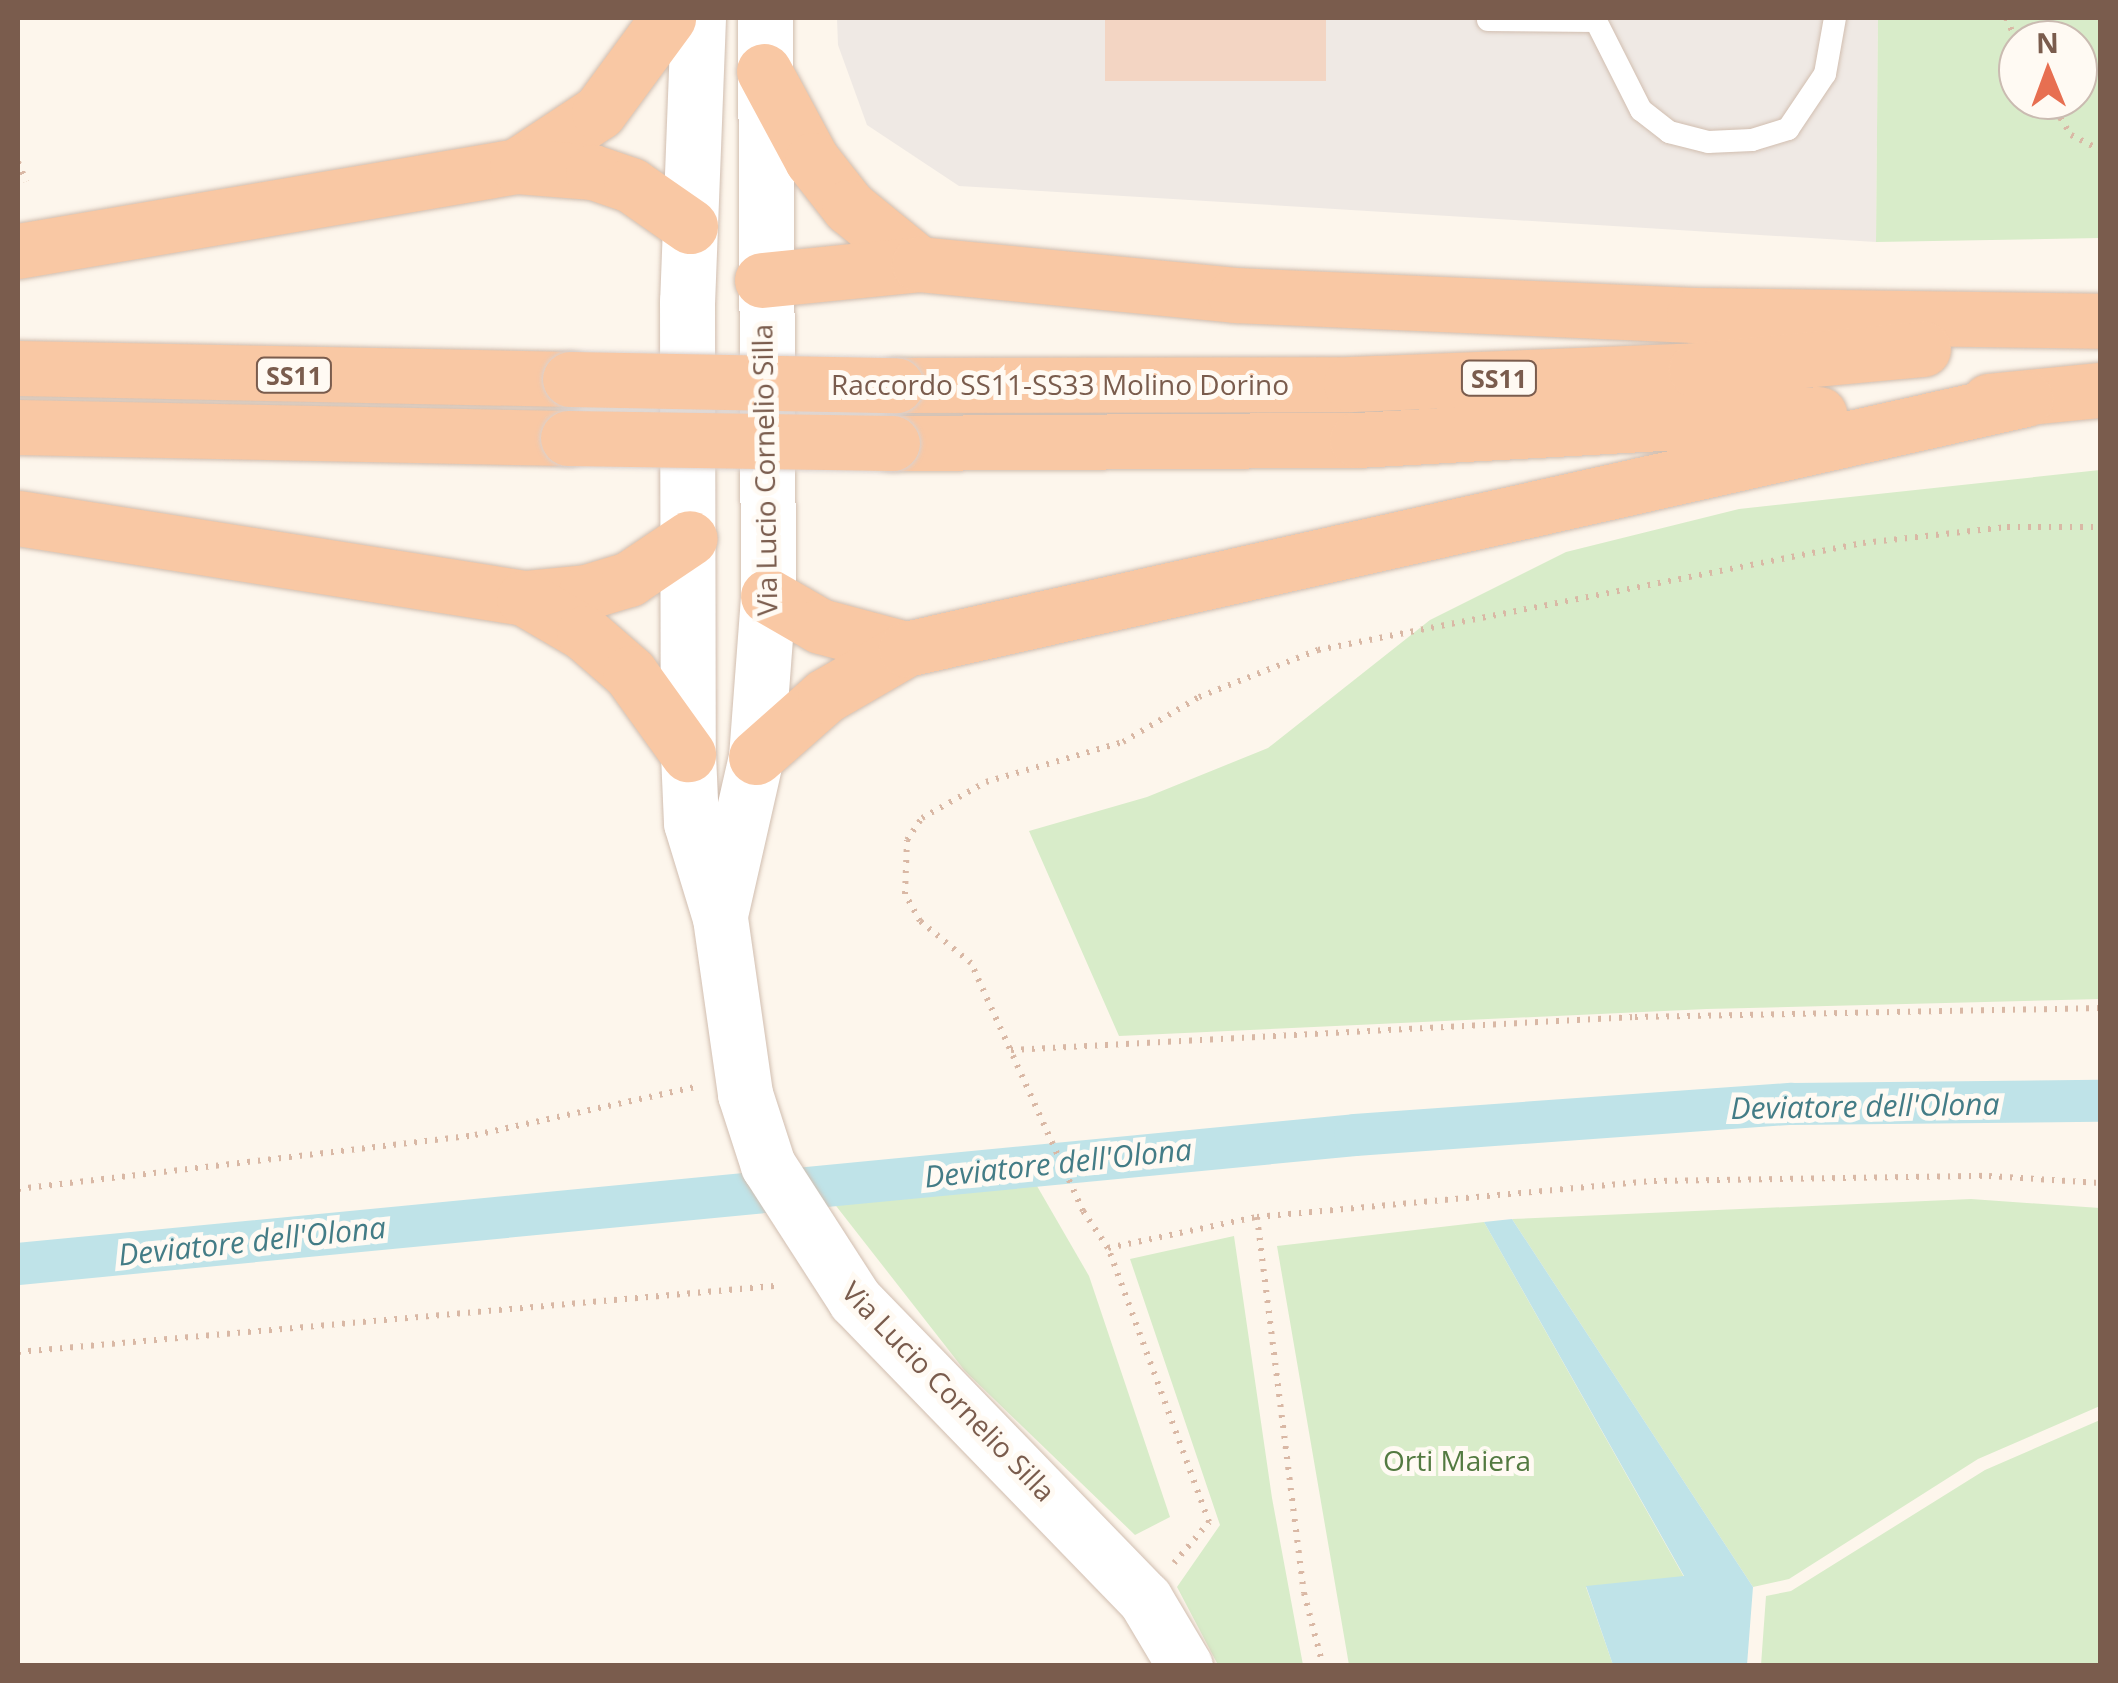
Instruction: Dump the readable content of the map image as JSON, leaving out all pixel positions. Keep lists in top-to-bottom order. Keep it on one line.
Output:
{"streets":{"highway":["SS11","Raccordo SS11-SS33 Molino Dorino"],"street":["Via Lucio Cornelio Silla"]},"water":["Deviatore dell'Olona"],"parks":["Orti Maiera"],"north":"top"}
